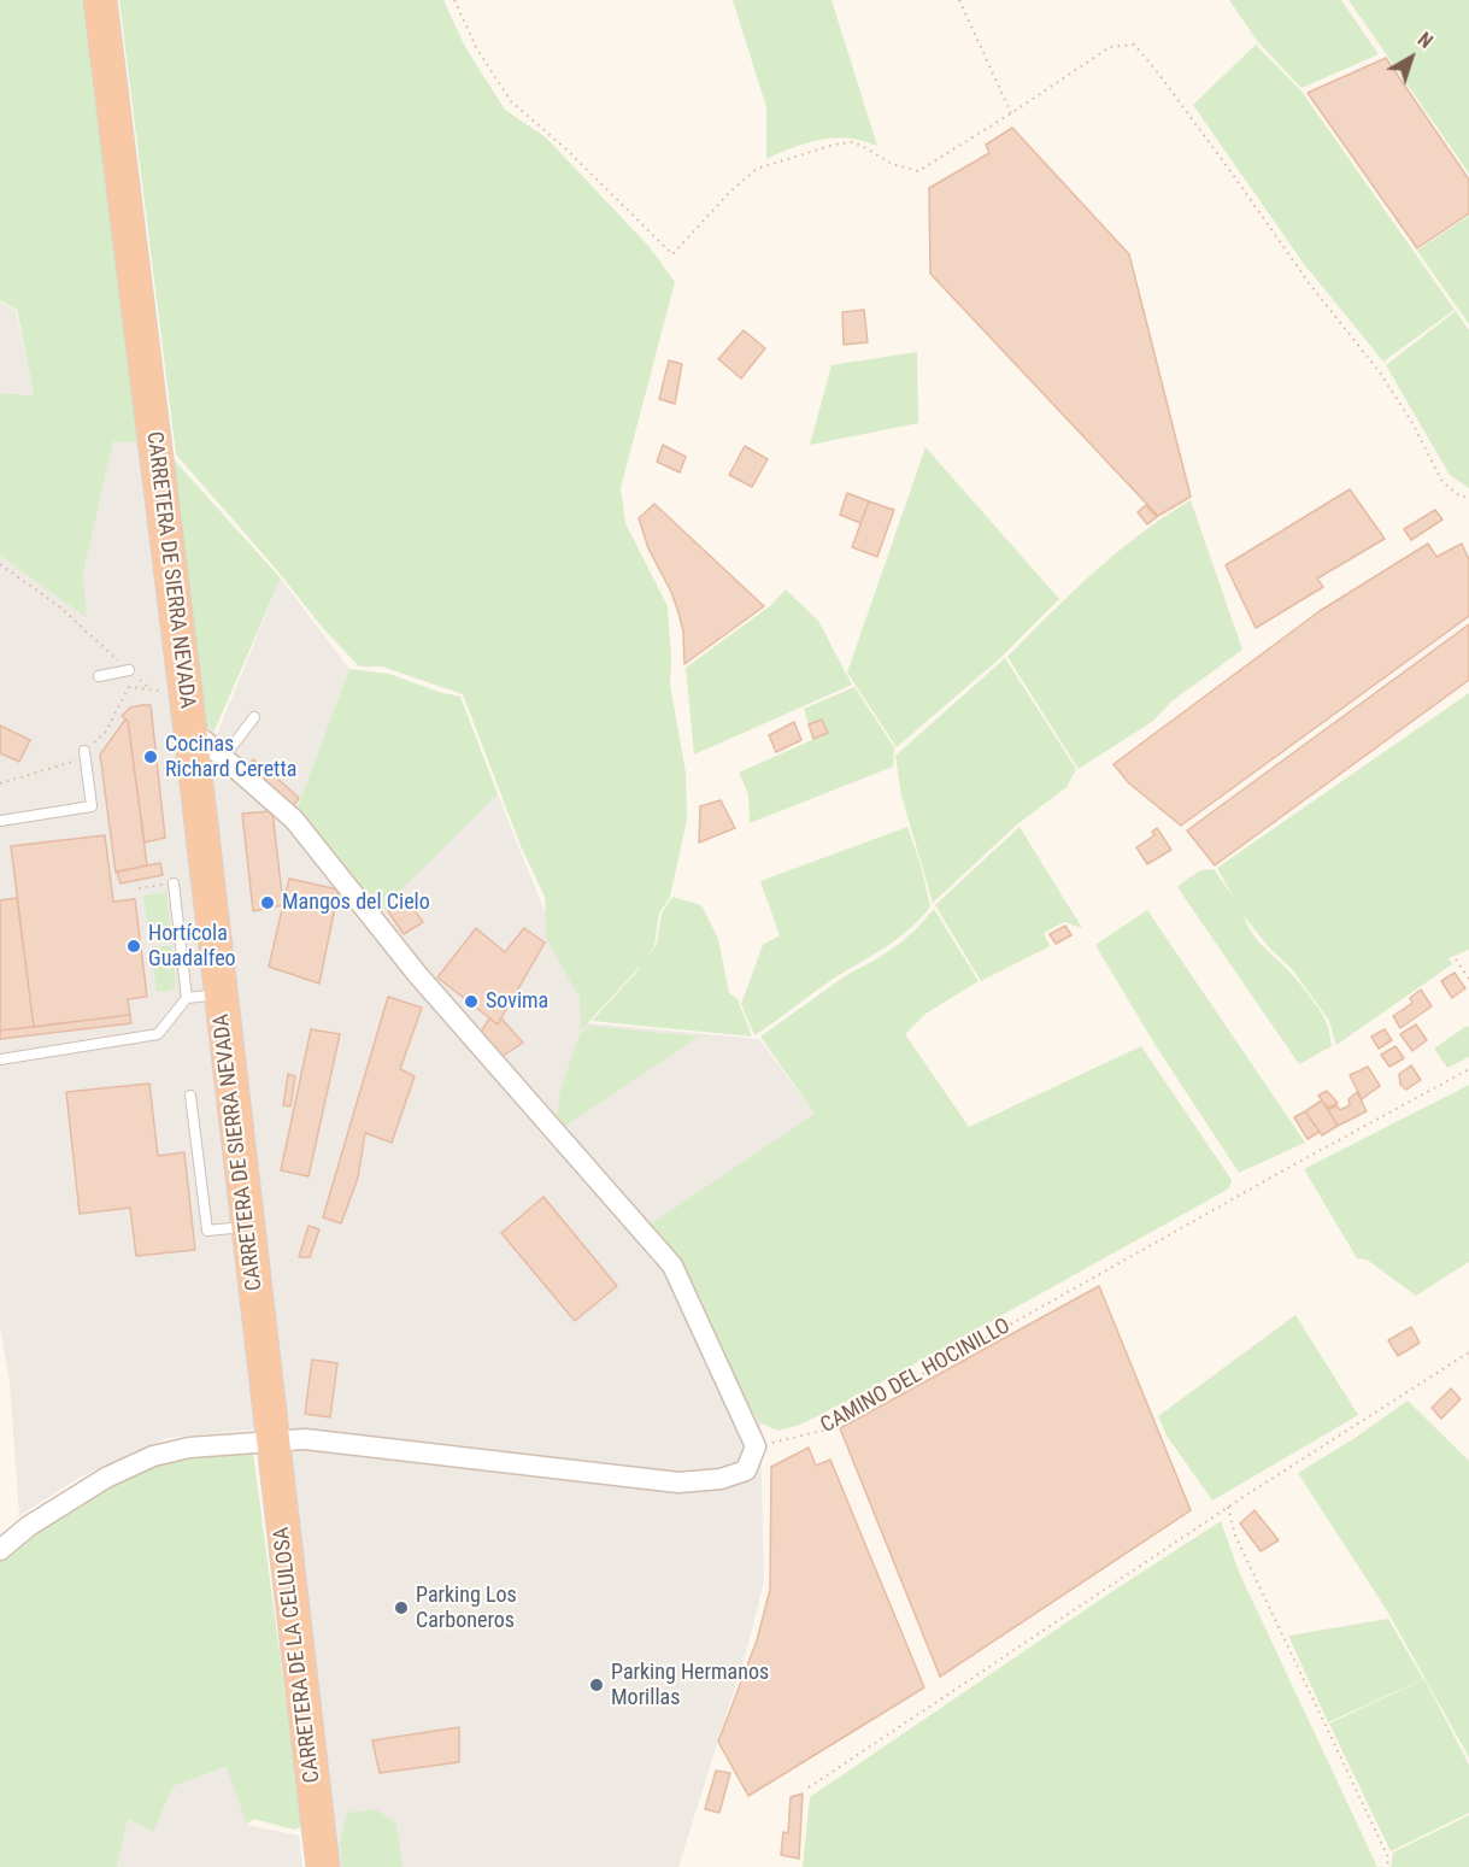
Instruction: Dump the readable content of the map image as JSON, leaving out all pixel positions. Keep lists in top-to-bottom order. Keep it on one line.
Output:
{"streets":{"highway":["CARRETERA DE SIERRA NEVADA","CARRETERA DE LA CELULOSA"],"path":["CAMINO DEL HOCINILLO"]},"crossings":[["CARRETERA DE SIERRA NEVADA","CARRETERA DE LA CELULOSA"]],"places":["Cocinas Richard Ceretta","Mangos del Cielo","Hortícola Guadalfeo","Sovima","Parking Los Carboneros","Parking Hermanos Morillas"],"north":"top right"}
